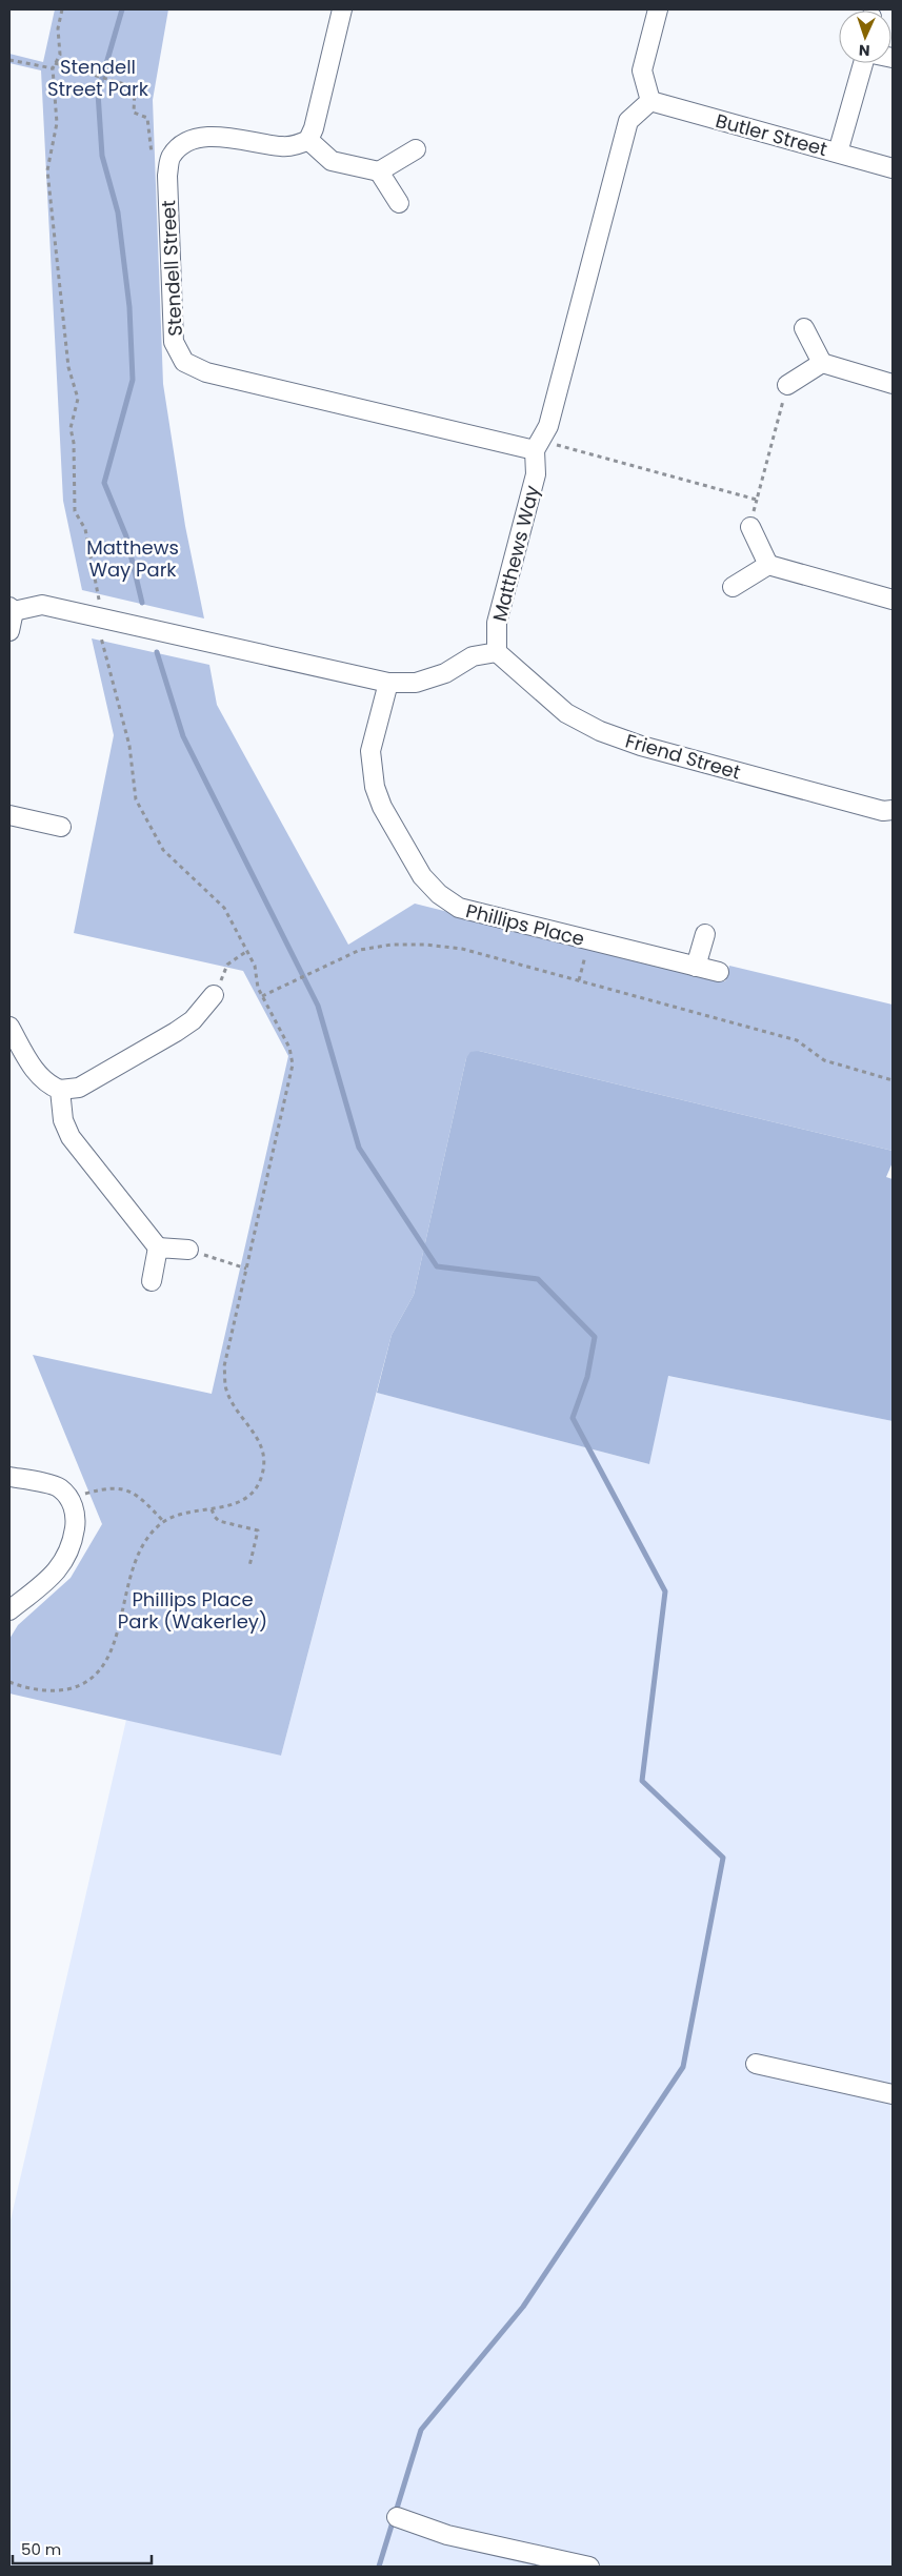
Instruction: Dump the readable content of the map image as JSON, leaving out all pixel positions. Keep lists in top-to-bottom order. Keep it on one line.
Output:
{"streets":{"street":["Butler Street","Stendell Street","Matthews Way","Friend Street","Phillips Place"]},"crossings":[["Butler Street","Matthews Way"],["Stendell Street","Matthews Way"],["Matthews Way","Friend Street"]],"parks":["Stendell Street Park","Matthews Way Park","Phillips Place Park (Wakerley)"],"scale_bar":"50 m","north":"bottom"}
